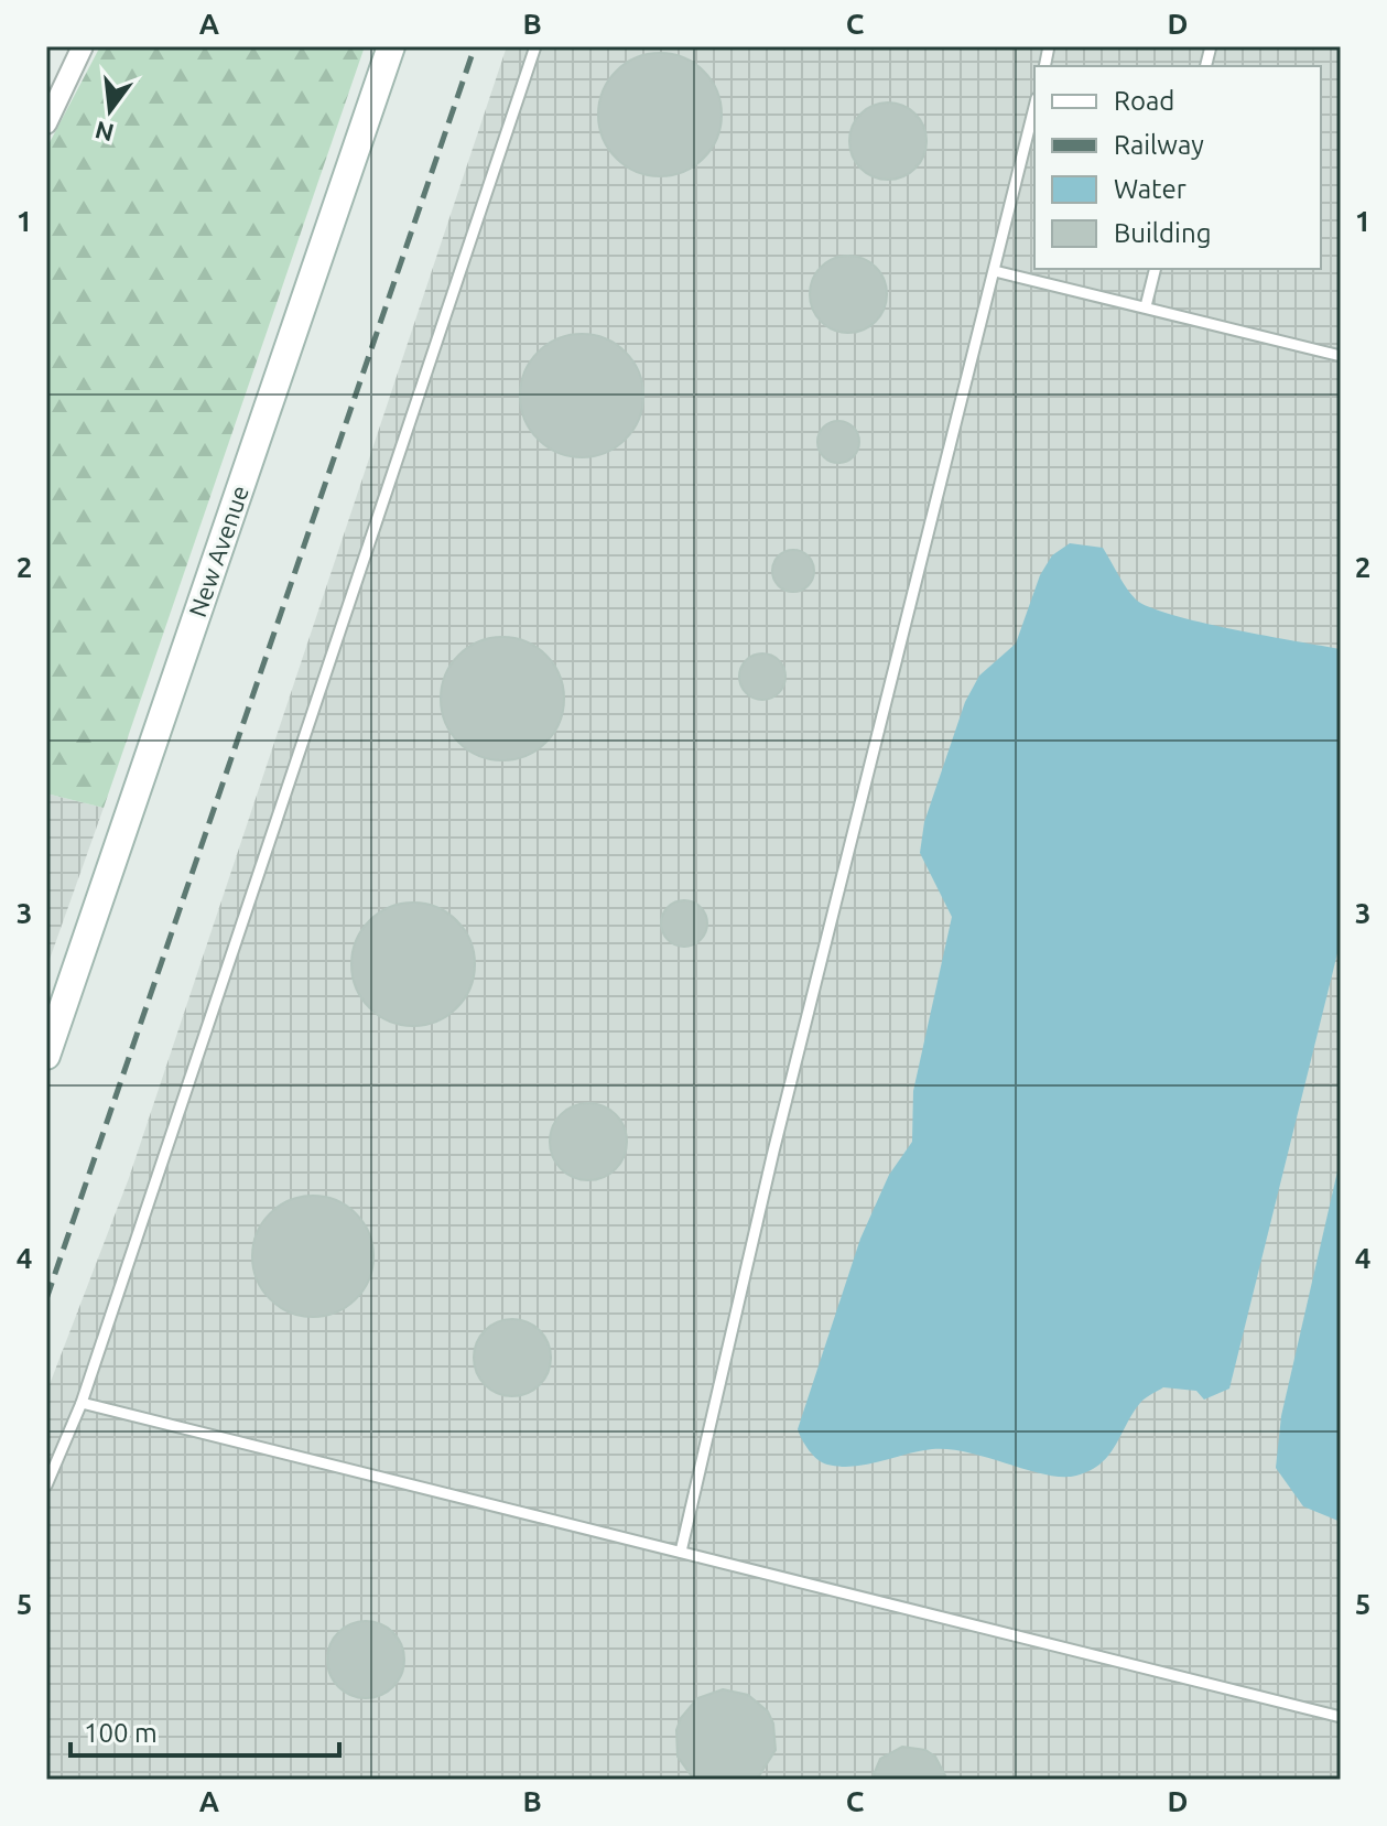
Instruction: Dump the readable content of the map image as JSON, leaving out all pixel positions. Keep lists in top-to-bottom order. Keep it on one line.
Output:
{"streets":{"main road":["New Avenue"]},"legend":["Road","Railway","Water","Building"],"scale_bar":"100 m","north":"bottom","grid":{"columns":["A","B","C","D"],"rows":["1","2","3","4","5"]}}
